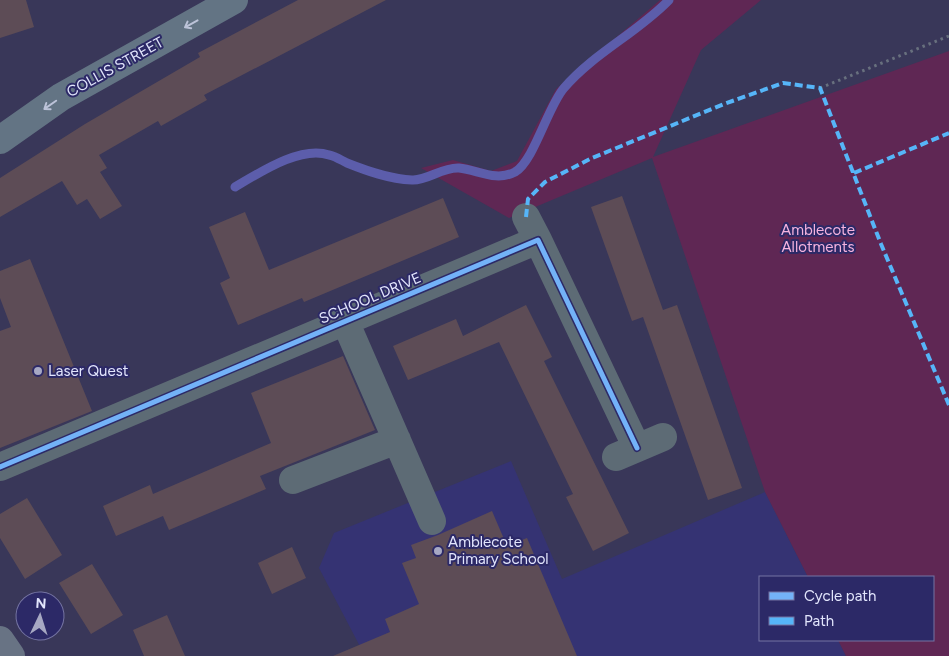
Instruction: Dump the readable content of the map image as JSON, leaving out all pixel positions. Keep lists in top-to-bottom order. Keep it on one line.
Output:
{"streets":{"main road":["COLLIS STREET"],"street":["SCHOOL DRIVE"]},"one_way":["COLLIS STREET"],"parks":["Amblecote Allotments"],"places":["Laser Quest","Amblecote Primary School"],"legend":["Cycle path","Path"],"north":"top"}
